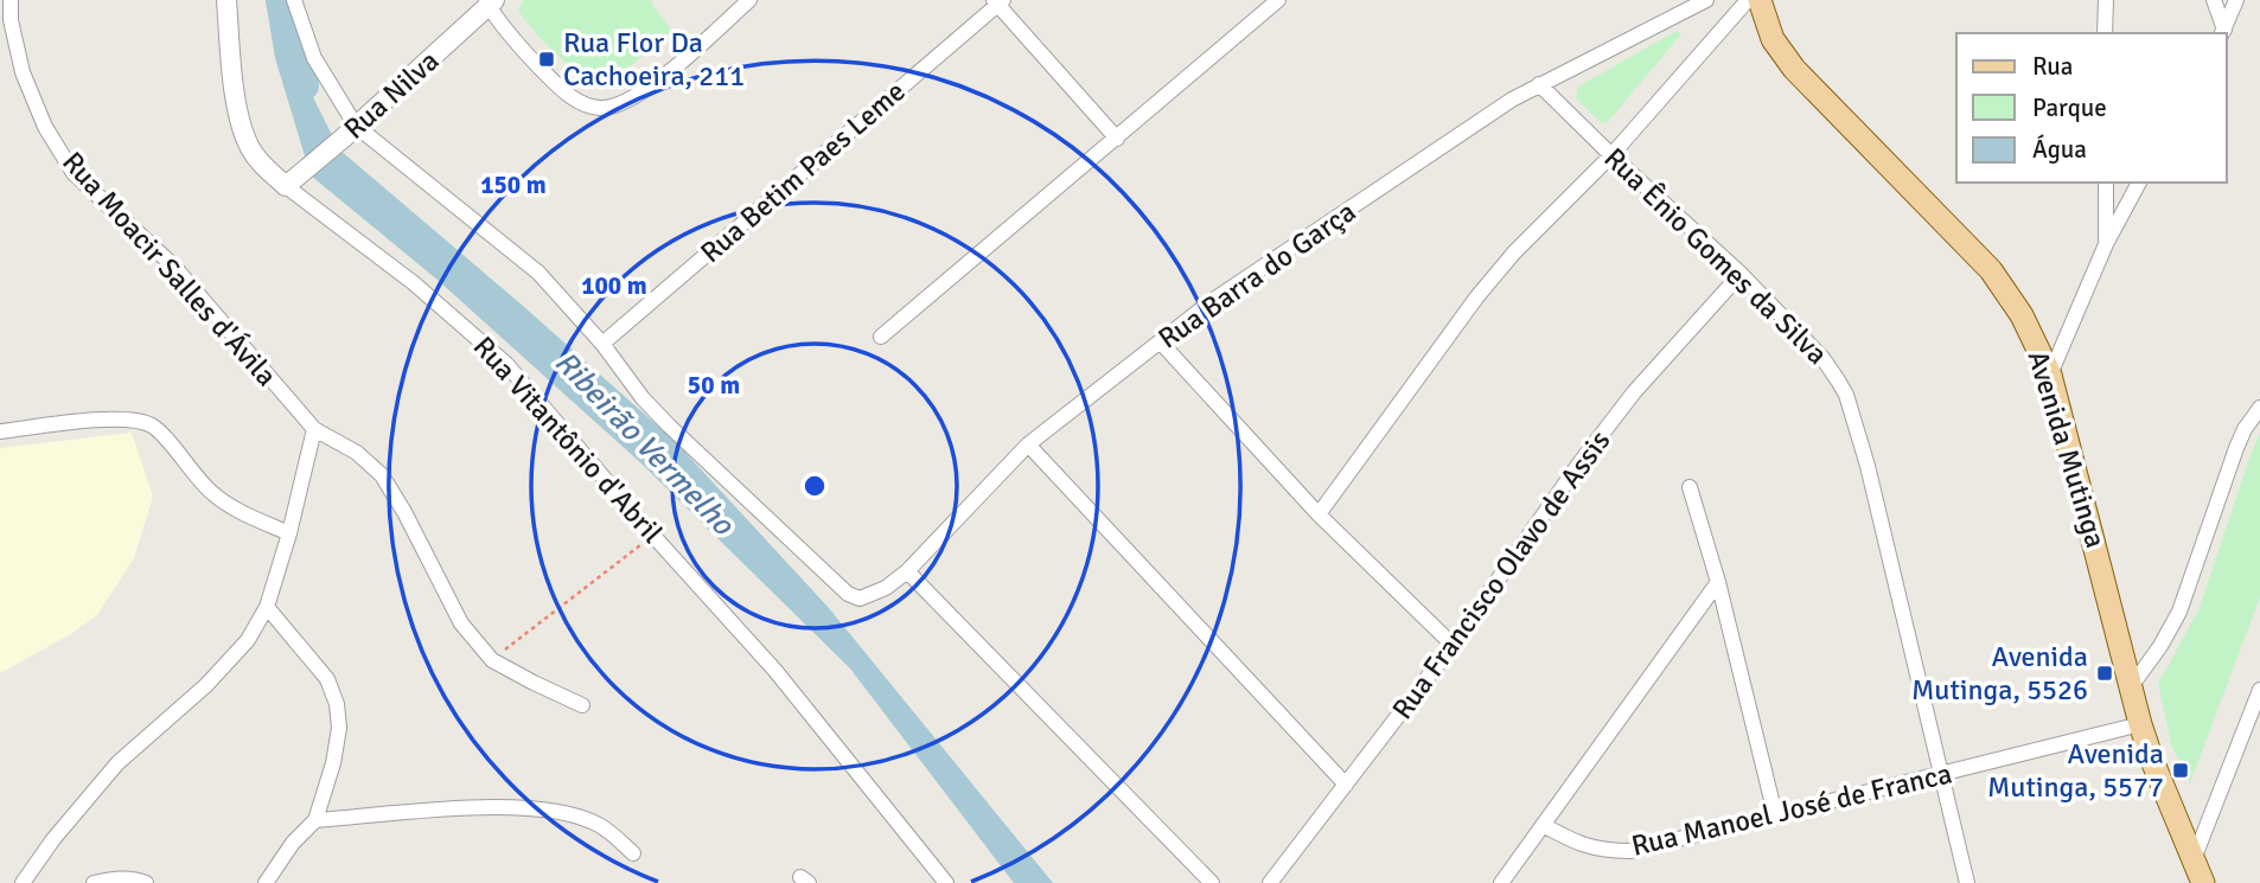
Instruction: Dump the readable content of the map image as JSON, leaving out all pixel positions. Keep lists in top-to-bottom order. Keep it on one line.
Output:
{"streets":{"main road":["Avenida Mutinga"],"street":["Rua Nilva","Rua Betim Paes Leme","Rua Ênio Gomes da Silva","Rua Moacir Salles d'Ávila","Rua Barra do Garça","Rua Vitantônio d'Abril","Rua Francisco Olavo de Assis","Rua Manoel José de Franca"]},"crossings":[["Rua Nilva","Rua Vitantônio d'Abril"],["Rua Betim Paes Leme","Rua Barra do Garça"],["Rua Ênio Gomes da Silva","Rua Barra do Garça"],["Rua Ênio Gomes da Silva","Rua Francisco Olavo de Assis"],["Rua Ênio Gomes da Silva","Rua Manoel José de Franca"],["Avenida Mutinga","Rua Manoel José de Franca"]],"water":["Ribeirão Vermelho"],"places":{"transit":["Rua Flor Da Cachoeira, 211","Avenida Mutinga, 5526","Avenida Mutinga, 5577"]},"legend":["Rua","Parque","Água"],"rings":["150 m","100 m","50 m"]}
